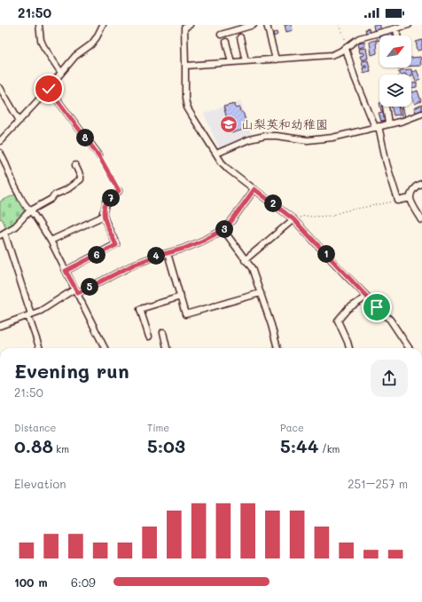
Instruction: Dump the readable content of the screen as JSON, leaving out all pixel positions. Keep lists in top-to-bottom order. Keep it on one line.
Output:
{"places":{"school or university":["山梨英和幼稚園"]},"north":"top right","page":{"status":"21:50","pins":["8","7","2","3","1","6","4","5"],"heading":["Evening run","21:50"],"stats":[["Distance","0.88 km"],["Time","5:03"],["Pace","5:44 /km"]],"chart":["Elevation","251–257 m"],"list":[{"name":"100 m","note":"6:09"}]}}
